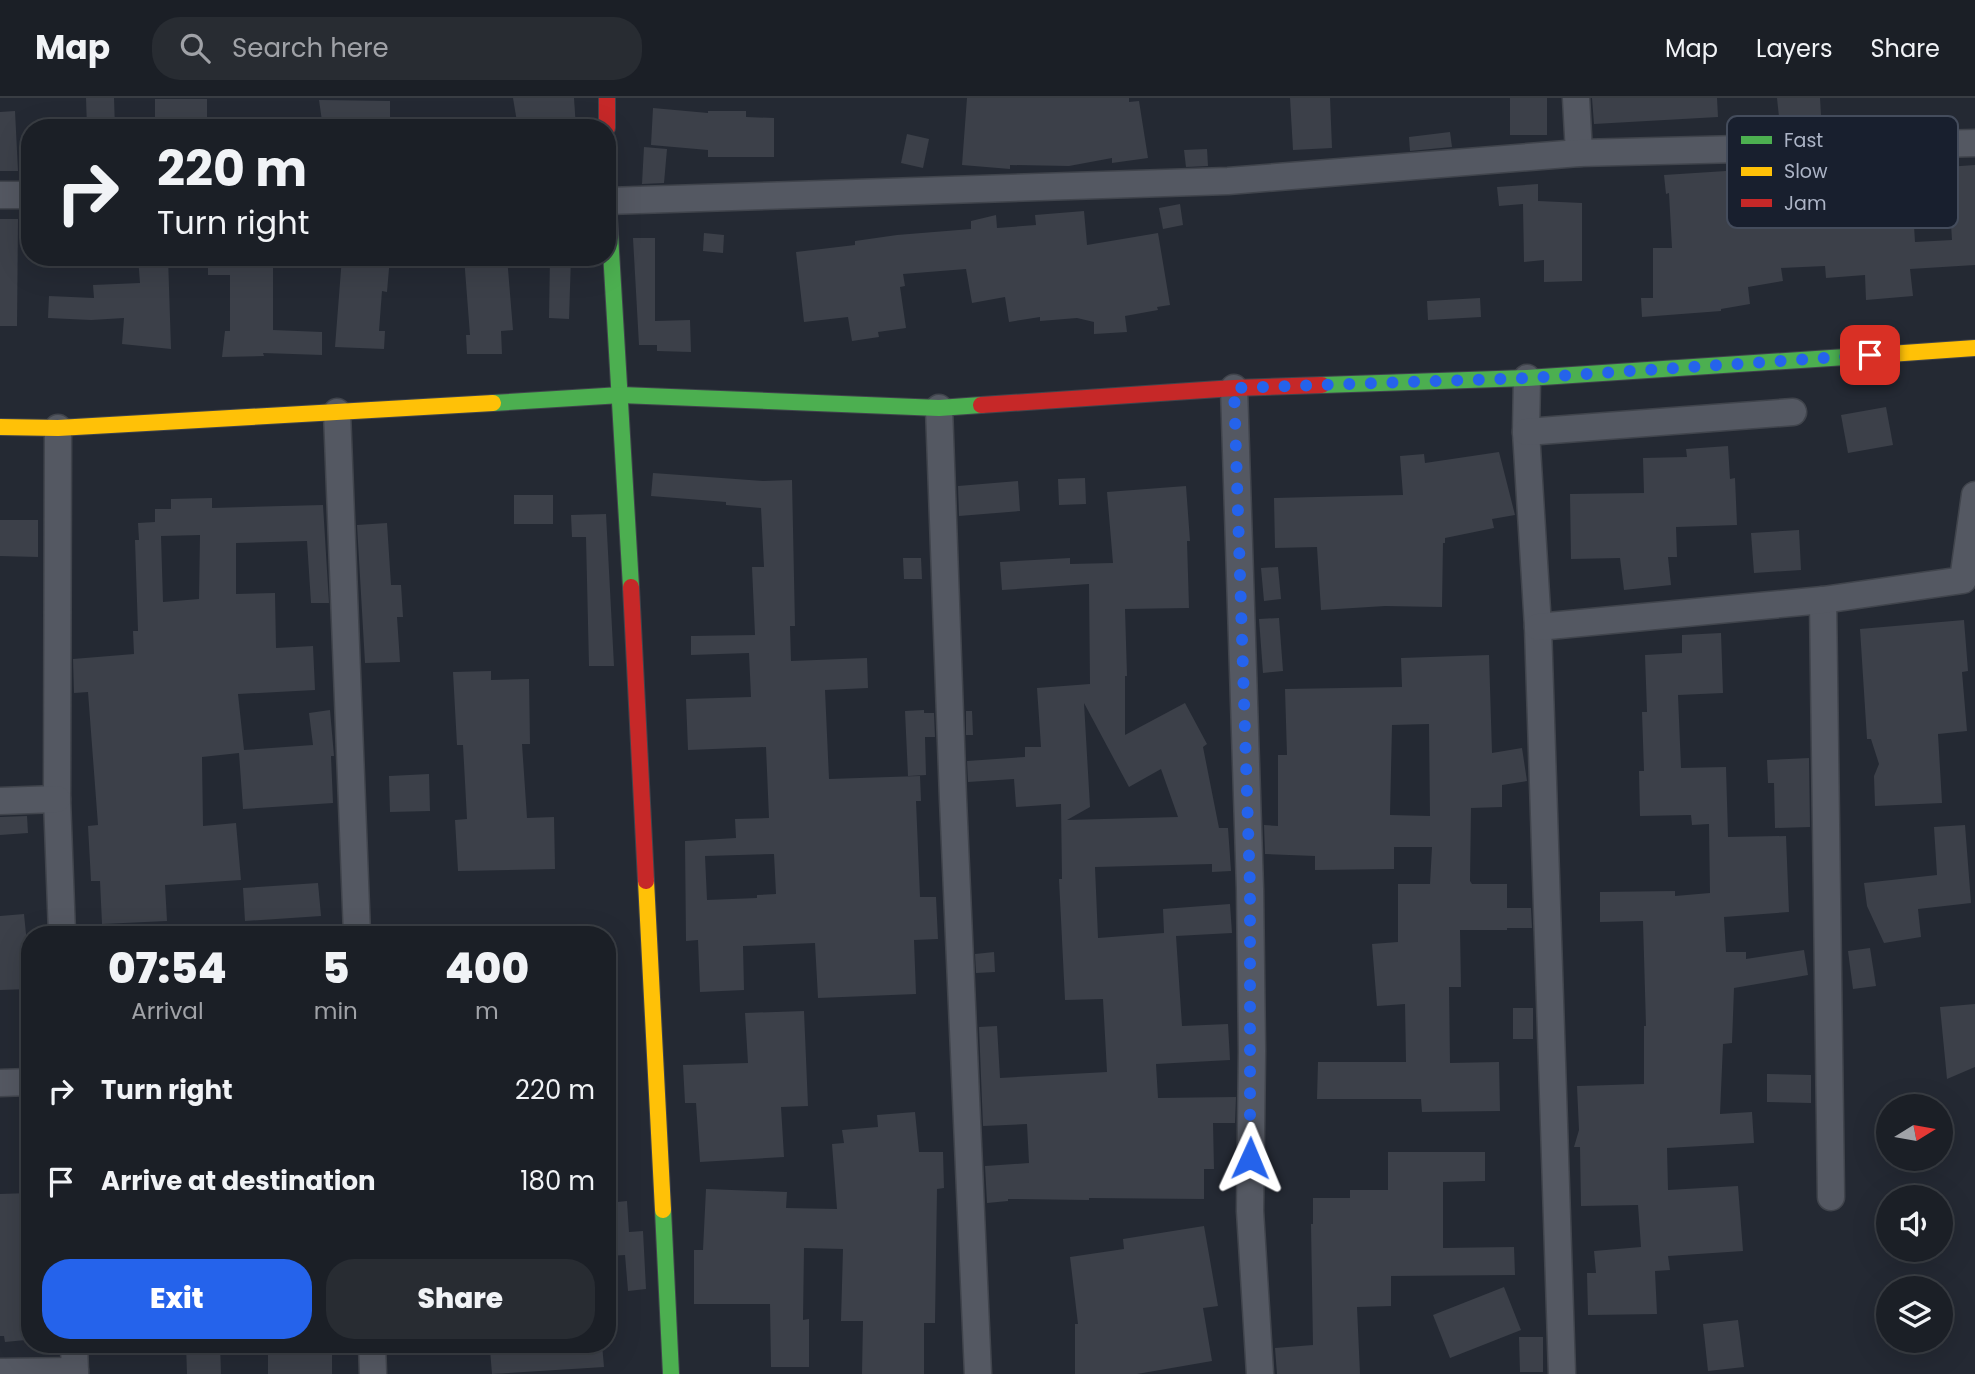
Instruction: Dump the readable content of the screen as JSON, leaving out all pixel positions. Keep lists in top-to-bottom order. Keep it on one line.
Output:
{"legend":["Fast","Slow","Jam"],"north":"right","page":{"header":"Map","search":"Search here","nav":["Map","Layers","Share"],"turn":["220 m","Turn right"],"eta":["07:54","Arrival","5","min","400","m"],"list":[{"name":"Turn right","value":"220 m"},{"name":"Arrive at destination","value":"180 m"}],"buttons":["Exit","Share"]}}
